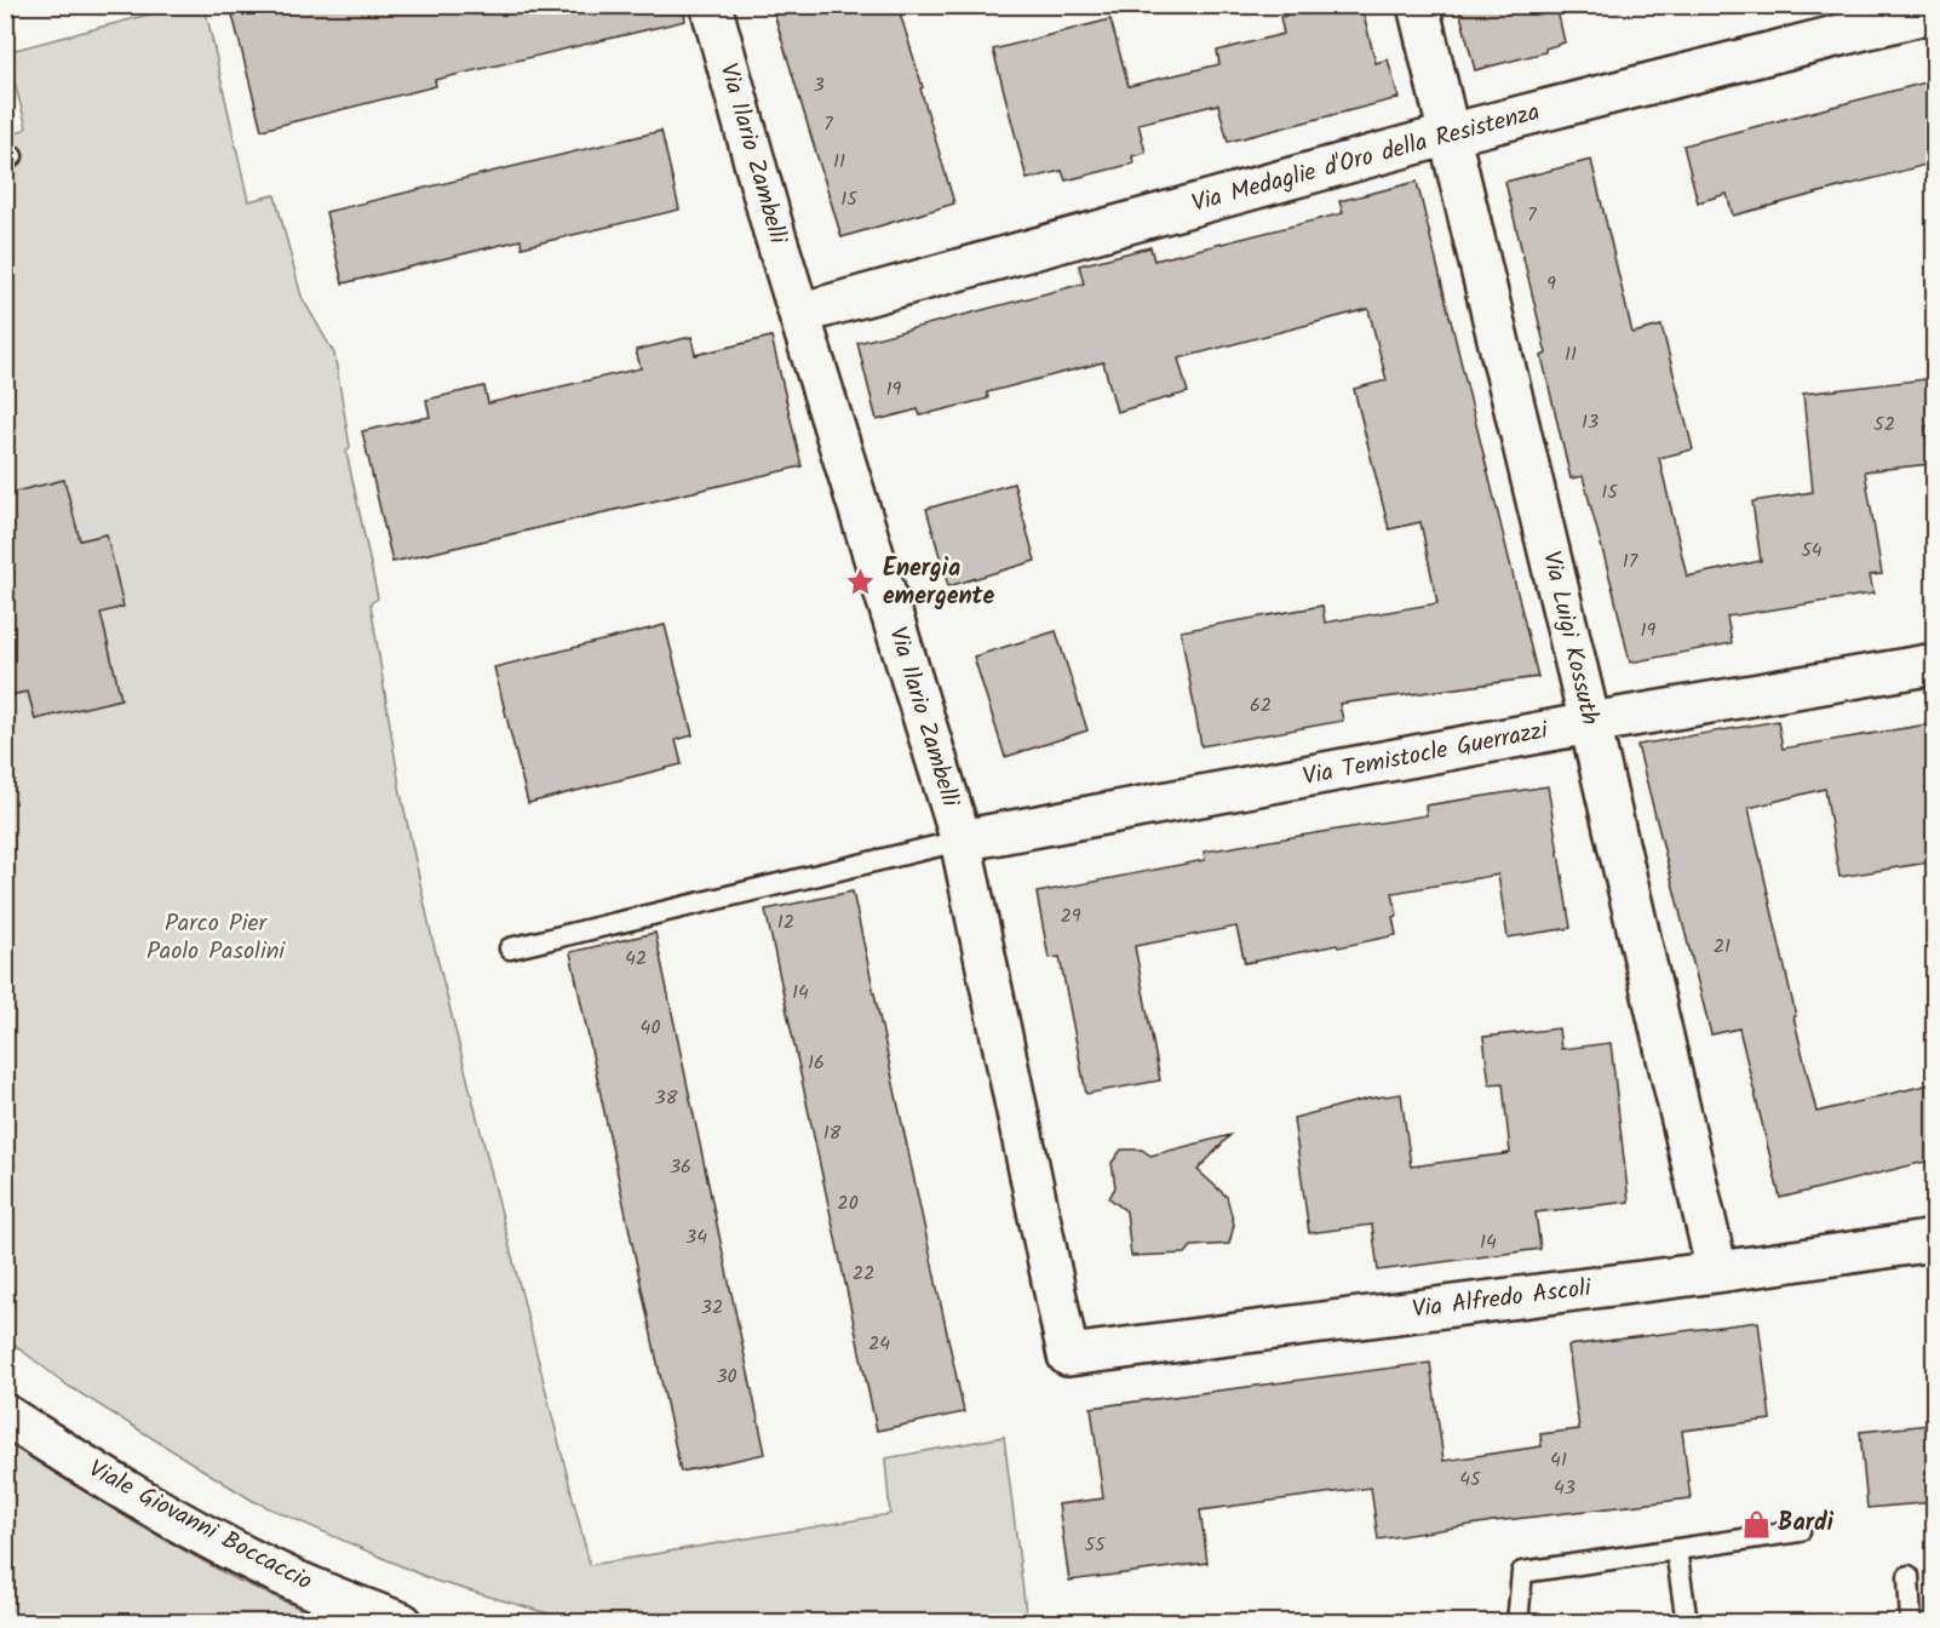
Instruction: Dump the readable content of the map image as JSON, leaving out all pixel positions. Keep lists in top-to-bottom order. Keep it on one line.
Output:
{"streets":{"street":["Via Ilario Zambelli","Via Medaglie d'Oro della Resistenza","Via Luigi Kossuth","Via Temistocle Guerrazzi","Via Alfredo Ascoli","Viale Giovanni Boccaccio"]},"crossings":[["Via Ilario Zambelli","Via Medaglie d'Oro della Resistenza"],["Via Ilario Zambelli","Via Temistocle Guerrazzi"],["Via Ilario Zambelli","Via Alfredo Ascoli"],["Via Medaglie d'Oro della Resistenza","Via Luigi Kossuth"],["Via Luigi Kossuth","Via Temistocle Guerrazzi"],["Via Luigi Kossuth","Via Alfredo Ascoli"]],"parks":["Parco Pier Paolo Pasolini"],"places":{"place":["Energia emergente"],"shop":["Bardi"]},"house_numbers":["3","7","11","15","7","9","11","19","13","52","15","54","17","19","62","29","12","21","42","14","40","16","38","18","36","20","34","14","22","32","24","30","41","45","43","55"]}
